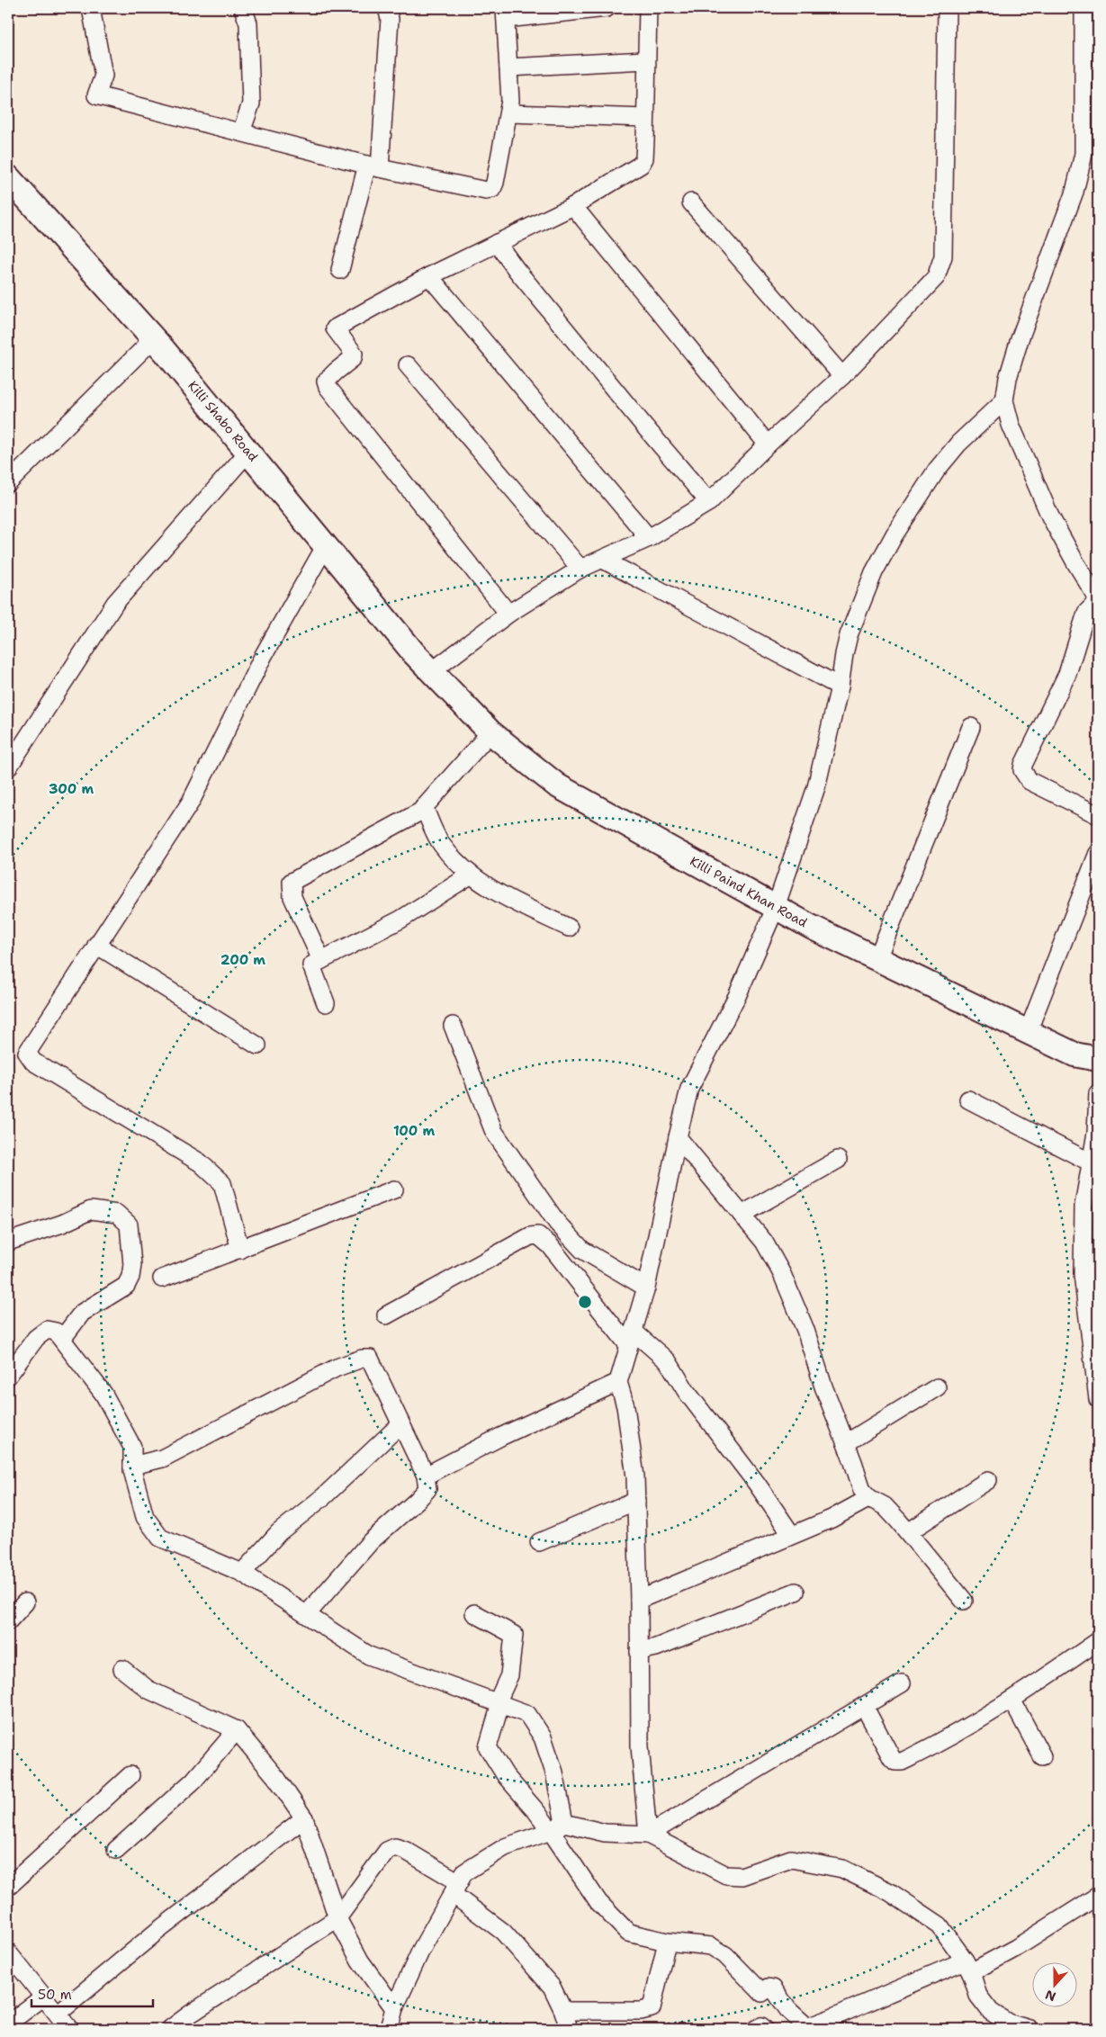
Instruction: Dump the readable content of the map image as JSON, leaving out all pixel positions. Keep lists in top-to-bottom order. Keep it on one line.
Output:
{"streets":{"street":["Killi Shabo Road","Killi Paind Khan Road"]},"crossings":[["Killi Shabo Road","Killi Paind Khan Road"]],"scale_bar":"50 m","north":"bottom","rings":["300 m","200 m","100 m"]}
